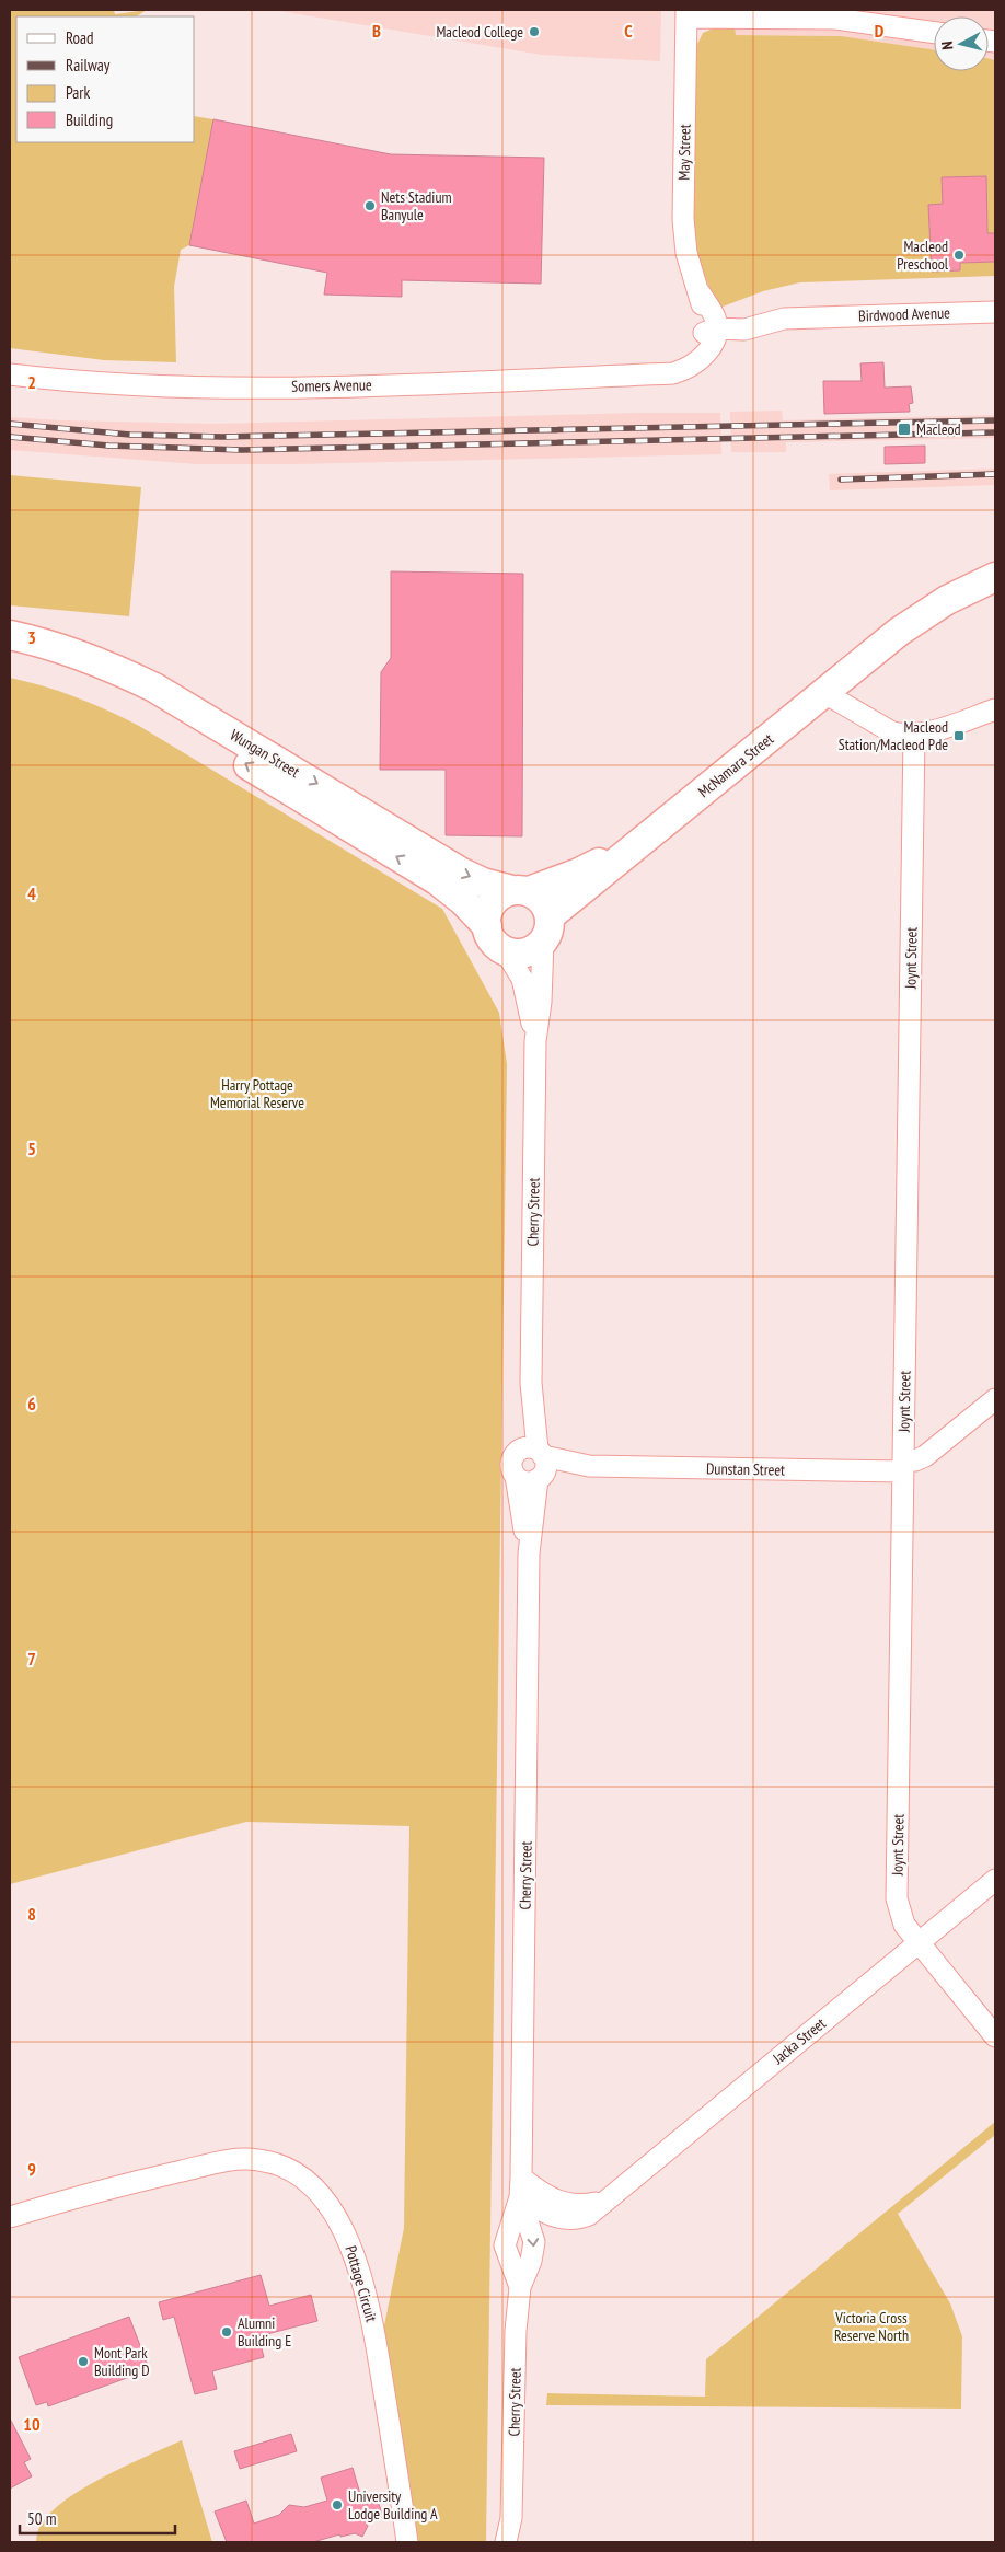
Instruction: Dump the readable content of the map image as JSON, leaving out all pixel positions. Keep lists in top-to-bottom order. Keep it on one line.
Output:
{"streets":{"street":["May Street","Birdwood Avenue","Somers Avenue","Wungan Street","McNamara Street","Joynt Street","Cherry Street","Dunstan Street","Jacka Street","Pottage Circuit"]},"crossings":[["May Street","Birdwood Avenue"],["May Street","Somers Avenue"],["Birdwood Avenue","Somers Avenue"],["Wungan Street","McNamara Street"],["Wungan Street","Cherry Street"],["McNamara Street","Cherry Street"],["Joynt Street","Dunstan Street"],["Joynt Street","Jacka Street"],["Cherry Street","Dunstan Street"],["Cherry Street","Jacka Street"]],"parks":["Harry Pottage Memorial Reserve","Victoria Cross Reserve North"],"places":{"other":["Macleod College","Nets Stadium Banyule","Macleod Preschool","Alumni Building E","Mont Park Building D","University Lodge Building A"],"transit":["Macleod","Macleod Station/Macleod Pde"]},"legend":["Road","Railway","Park","Building"],"scale_bar":"50 m","north":"left","grid":{"columns":["B","C","D"],"rows":["2","3","4","5","6","7","8","9","10"]}}
